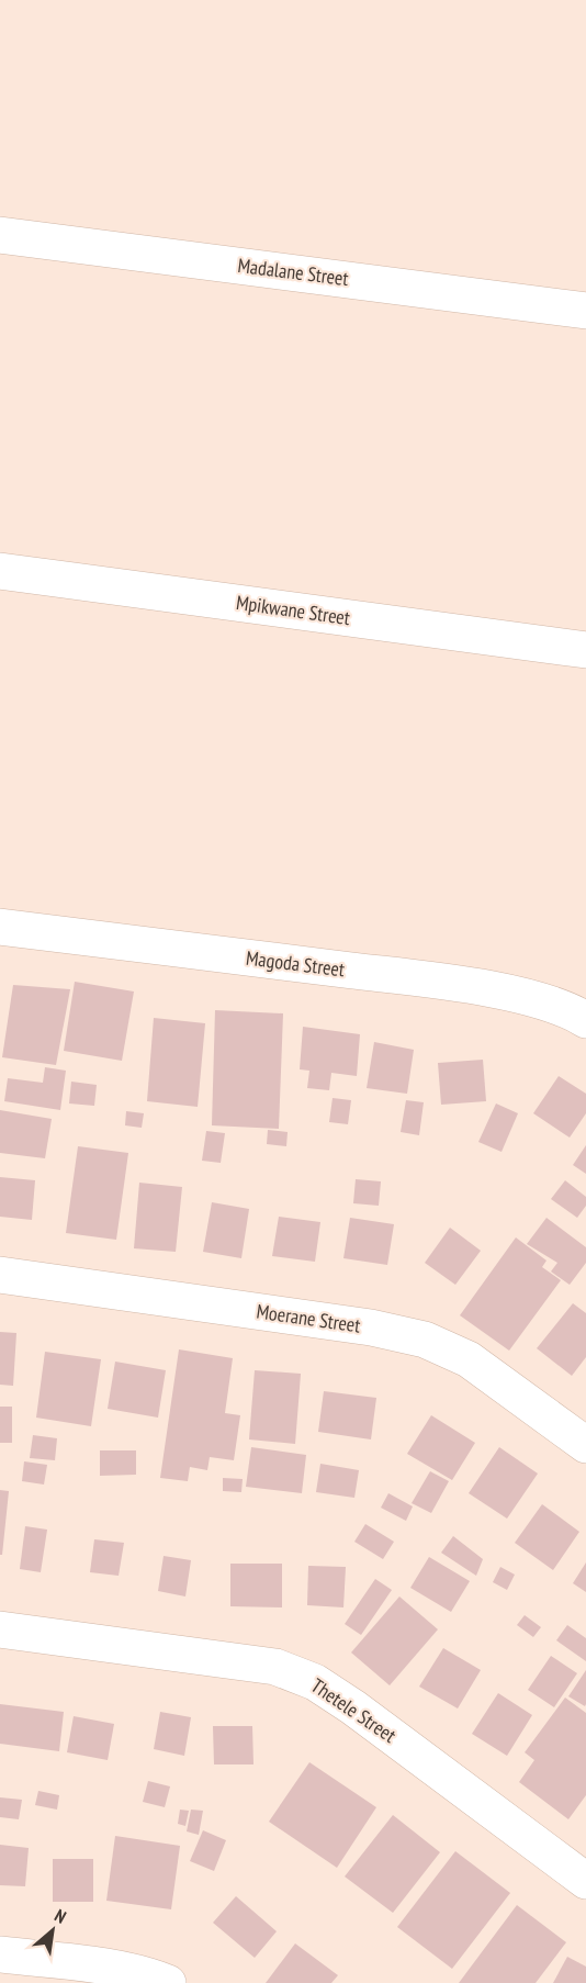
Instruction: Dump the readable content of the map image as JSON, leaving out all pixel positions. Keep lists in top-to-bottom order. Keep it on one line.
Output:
{"streets":{"street":["Madalane Street","Mpikwane Street","Magoda Street","Moerane Street","Thetele Street"]},"north":"top right"}
